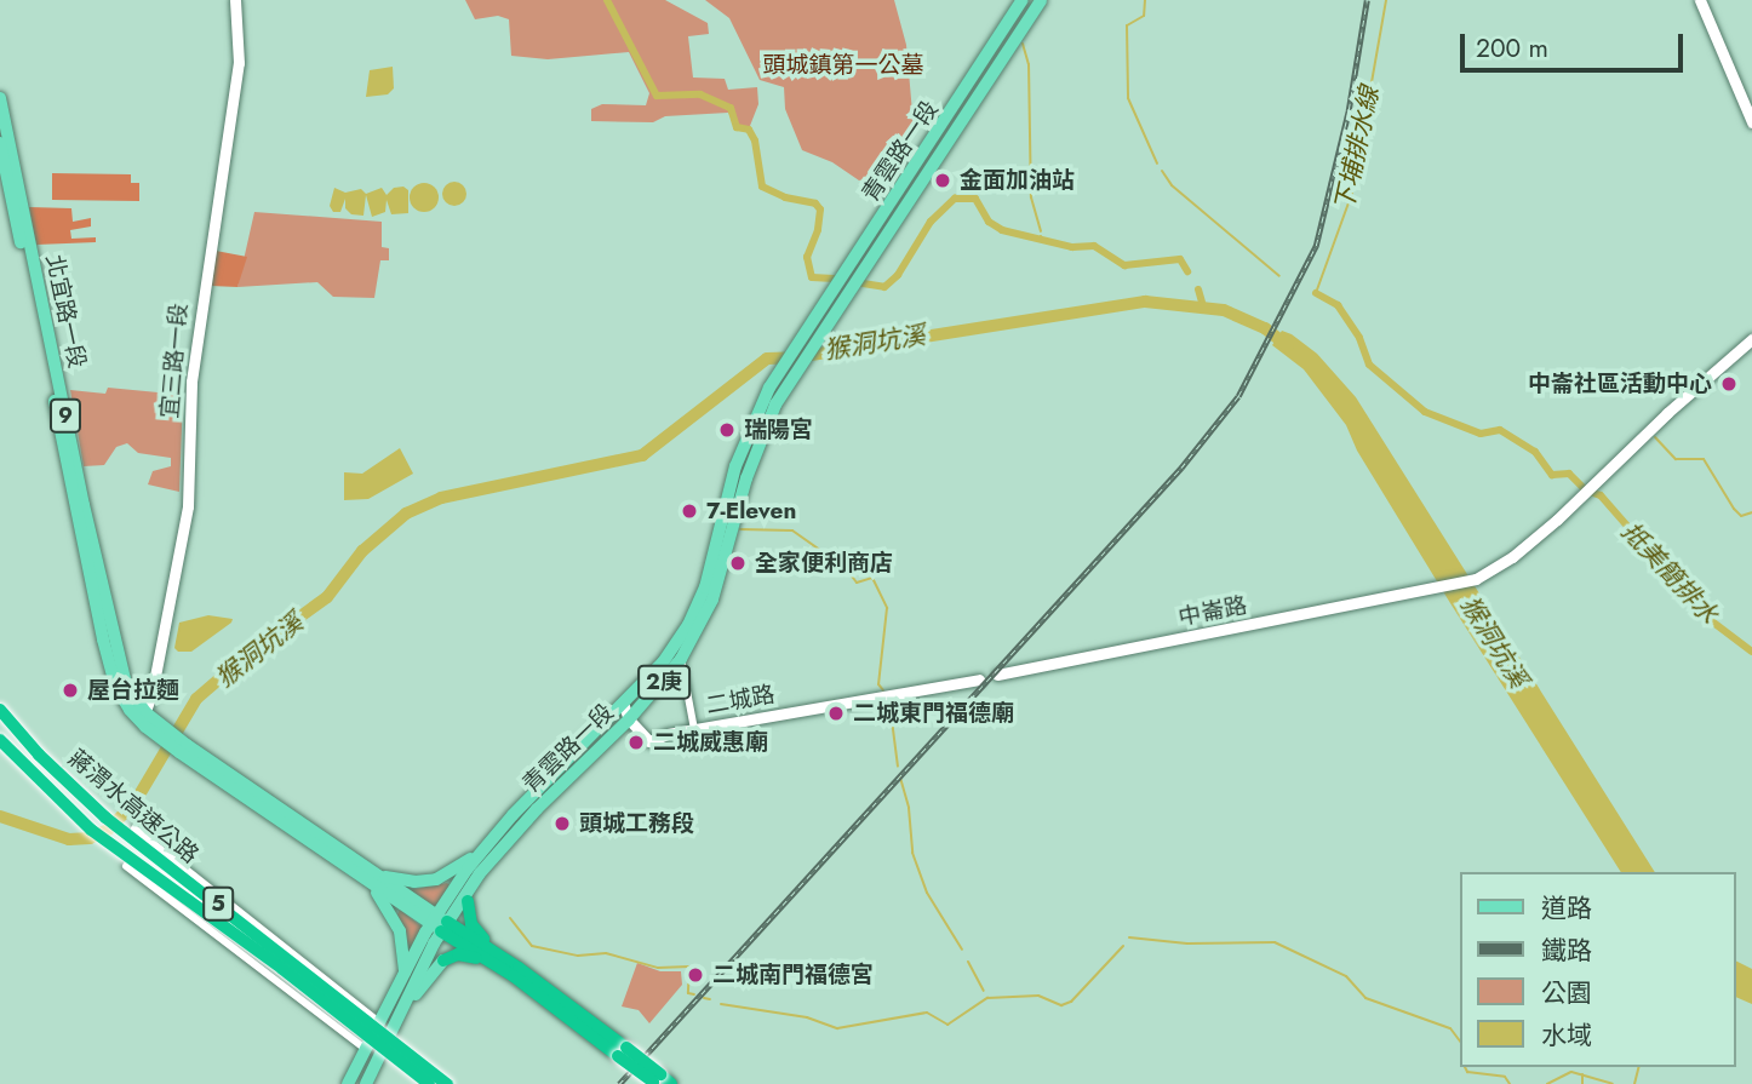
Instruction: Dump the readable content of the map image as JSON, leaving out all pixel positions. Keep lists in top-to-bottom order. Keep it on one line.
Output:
{"streets":{"highway":["蔣渭水高速公路","5"],"main road":["青雲路一段","北宜路一段","9","2庚"],"street":["宜三路一段","中崙路","二城路"]},"crossings":[["青雲路一段","9"],["青雲路一段","二城路"],["北宜路一段","宜三路一段"],["北宜路一段","9"],["宜三路一段","9"]],"water":["下埔排水線","猴洞坑溪","抵美簡排水"],"parks":["頭城鎮第一公墓"],"places":["金面加油站","中崙社區活動中心","瑞陽宮","7-Eleven","全家便利商店","屋台拉麵","二城東門福德廟","二城威惠廟","頭城工務段","二城南門福德宮"],"legend":["道路","鐵路","公園","水域"],"scale_bar":"200 m"}
